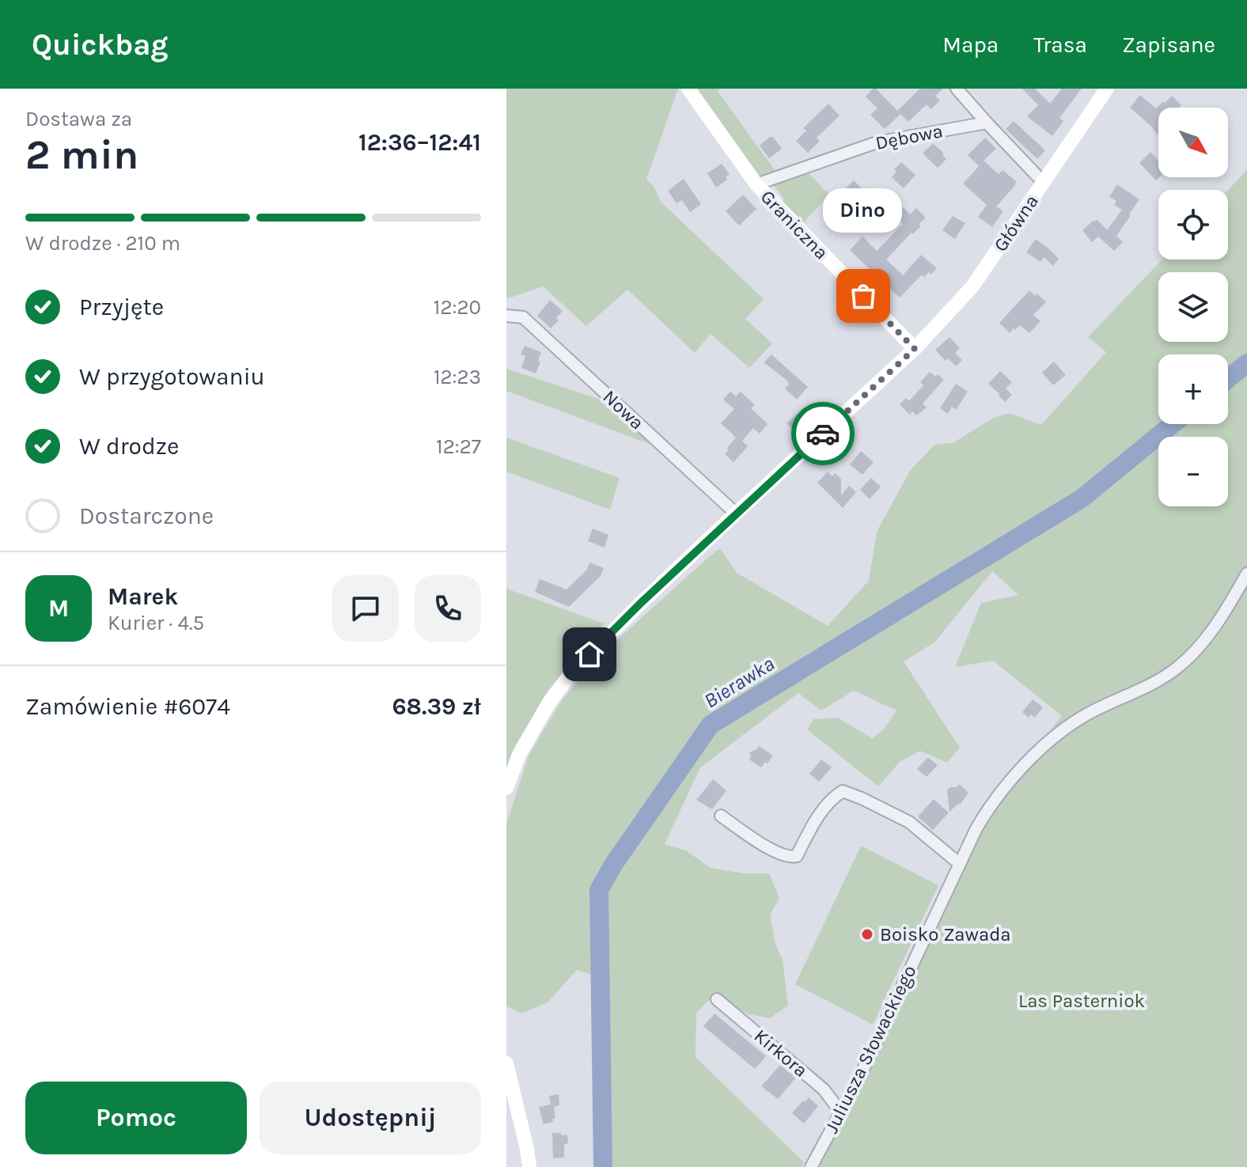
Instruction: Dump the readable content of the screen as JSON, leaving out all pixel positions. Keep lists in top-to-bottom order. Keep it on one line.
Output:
{"streets":{"main road":["Główna","Graniczna"],"street":["Dębowa","Nowa","Juliusza Słowackiego","Kirkora"]},"crossings":[["Dębowa","Graniczna"],["Główna","Graniczna"],["Główna","Nowa"],["Juliusza Słowackiego","Kirkora"]],"water":["Bierawka"],"parks":["Las Pasterniok"],"places":["Dino","Boisko Zawada"],"north":"bottom right","page":{"header":"Quickbag","nav":["Mapa","Trasa","Zapisane"],"heading":["2 min","Dostawa za","12:36–12:41"],"panel":["Marek","Kurier · 4.5","Zamówienie #6074","68.39 zł"],"map_buttons":["+","−"],"bubble":"Dino","bar":"W drodze · 210 m","list":[["Przyjęte","12:20"],["W przygotowaniu","12:23"],["W drodze","12:27"],"Dostarczone"],"round":"M","buttons":["Pomoc","Udostępnij"]}}
